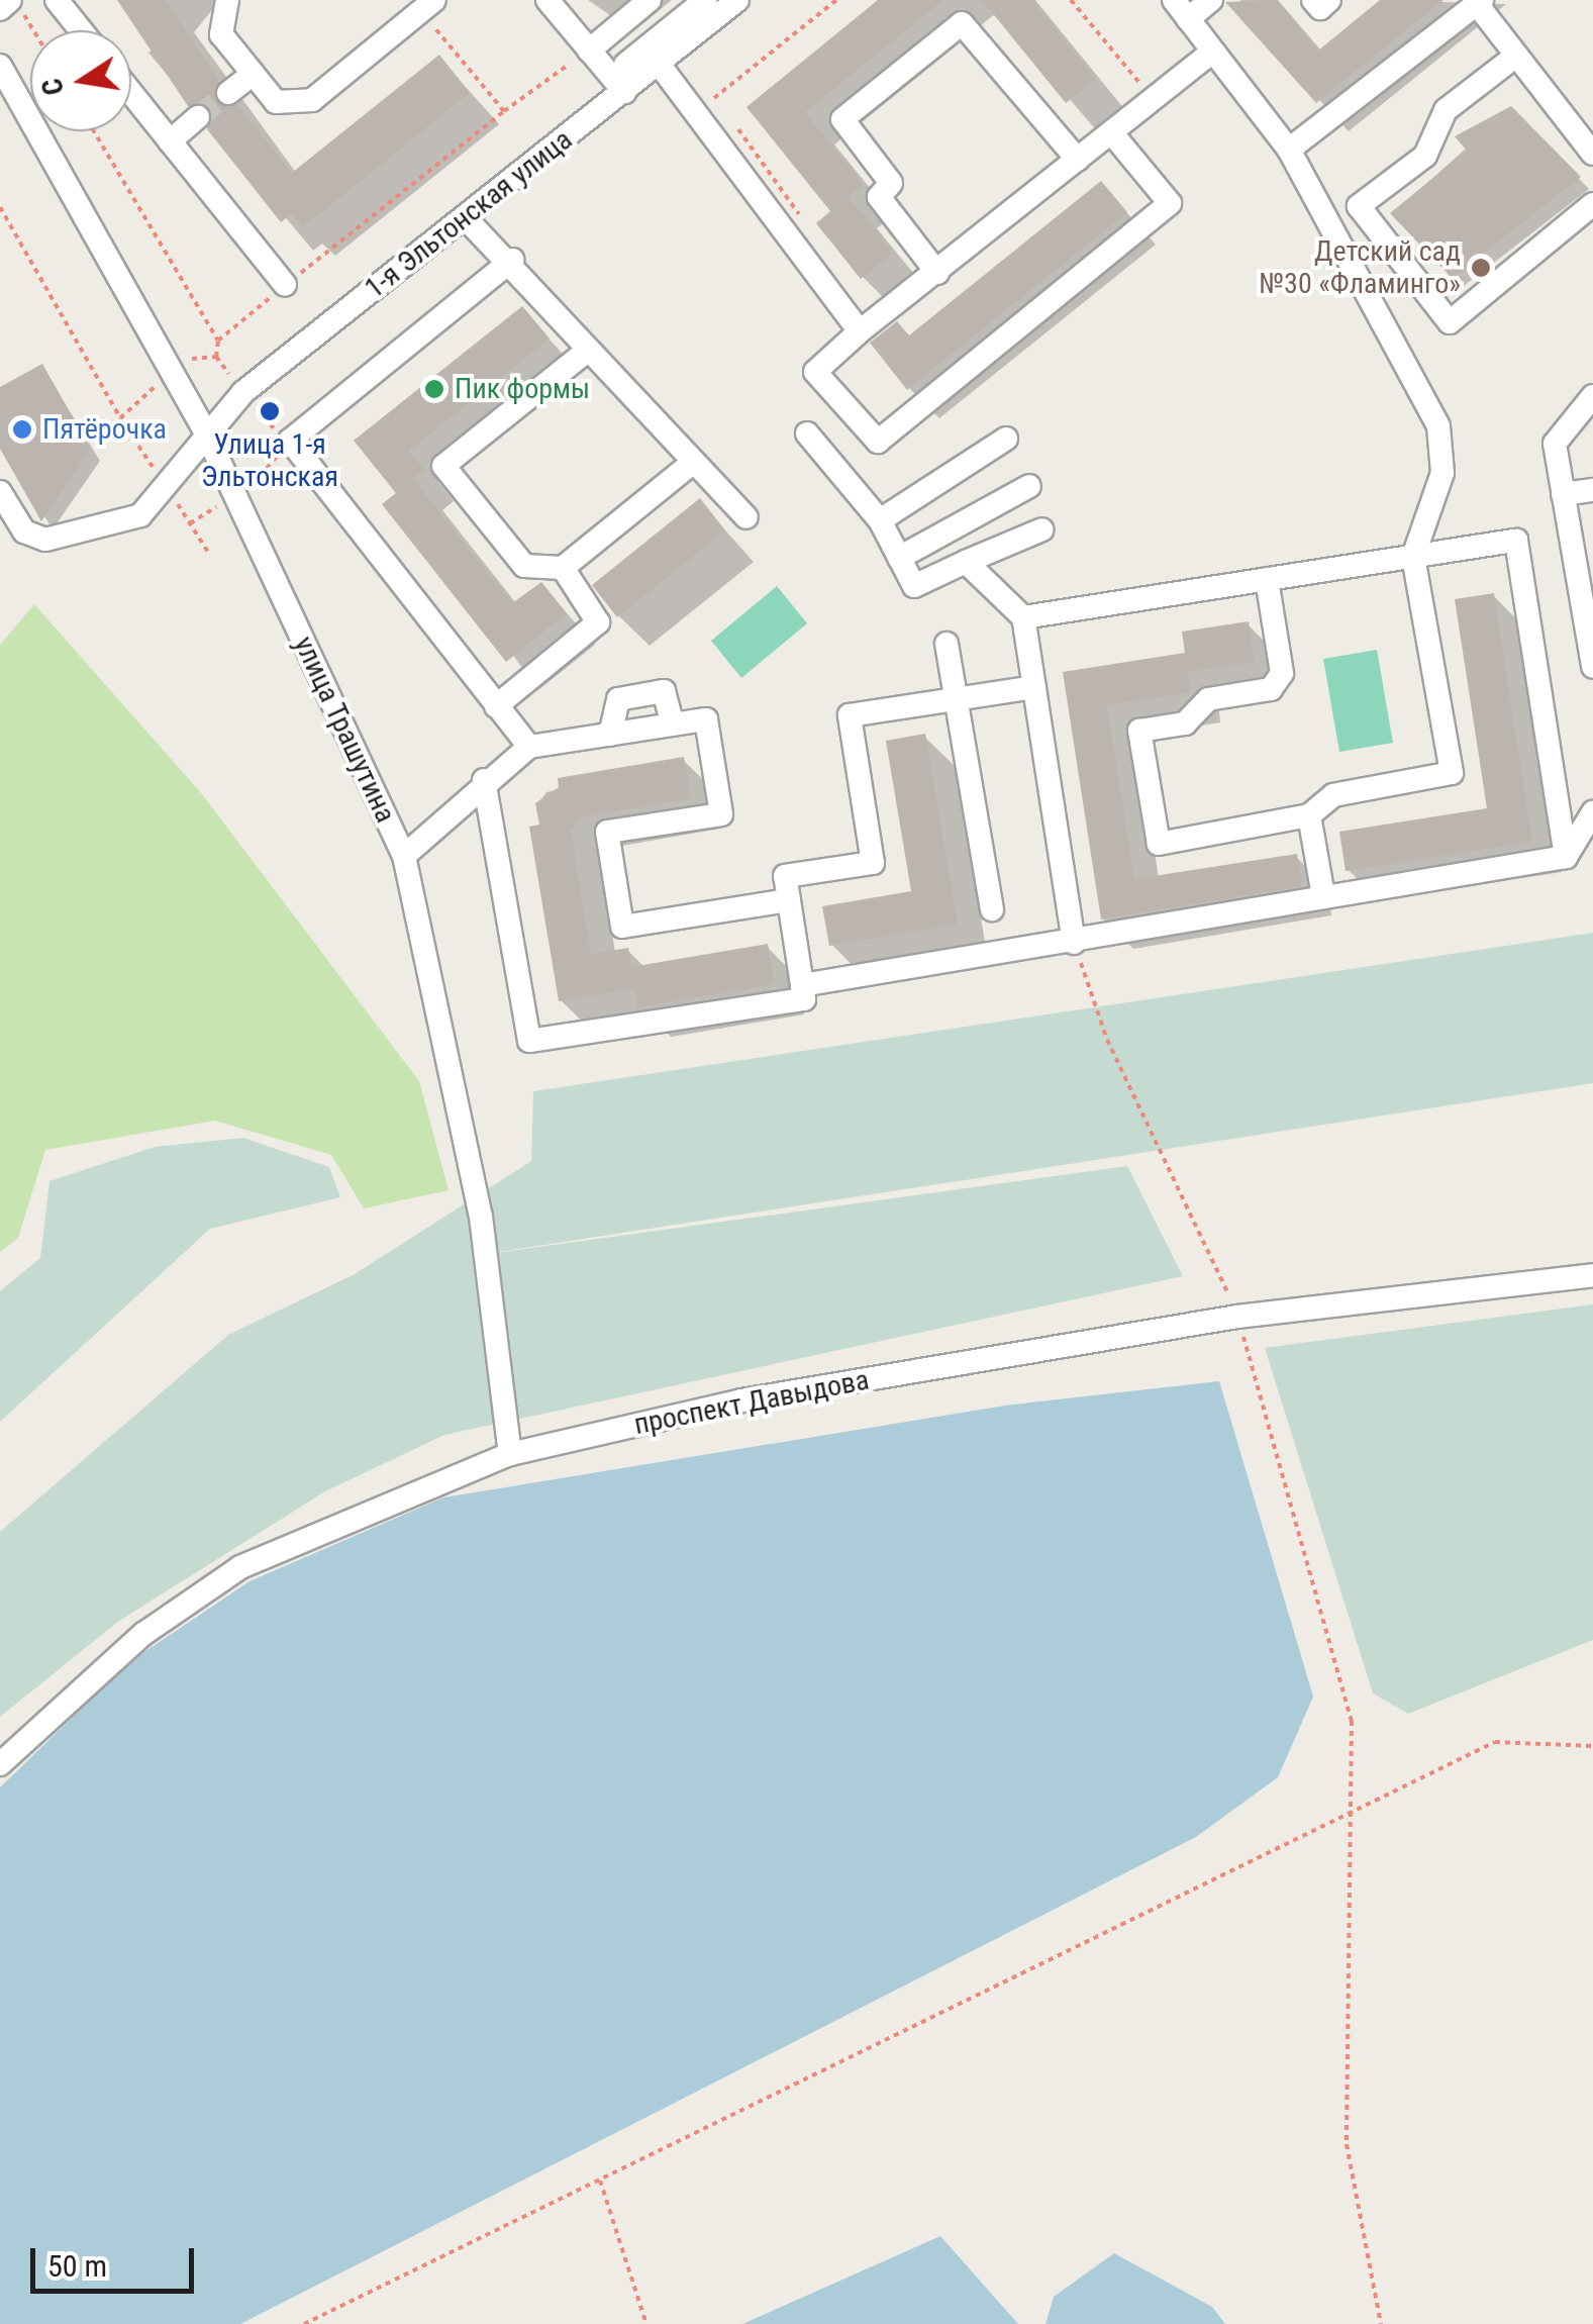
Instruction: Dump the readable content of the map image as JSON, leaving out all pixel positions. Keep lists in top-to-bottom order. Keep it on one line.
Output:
{"streets":{"street":["1-я Эльтонская улица","улица Трашутина","проспект Давыдова"]},"crossings":[["1-я Эльтонская улица","улица Трашутина"],["улица Трашутина","проспект Давыдова"]],"places":["Детский сад №30 «Фламинго»","Пик формы","Улица 1-я Эльтонская","Пятёрочка"],"scale_bar":"50 m","north":"left"}
